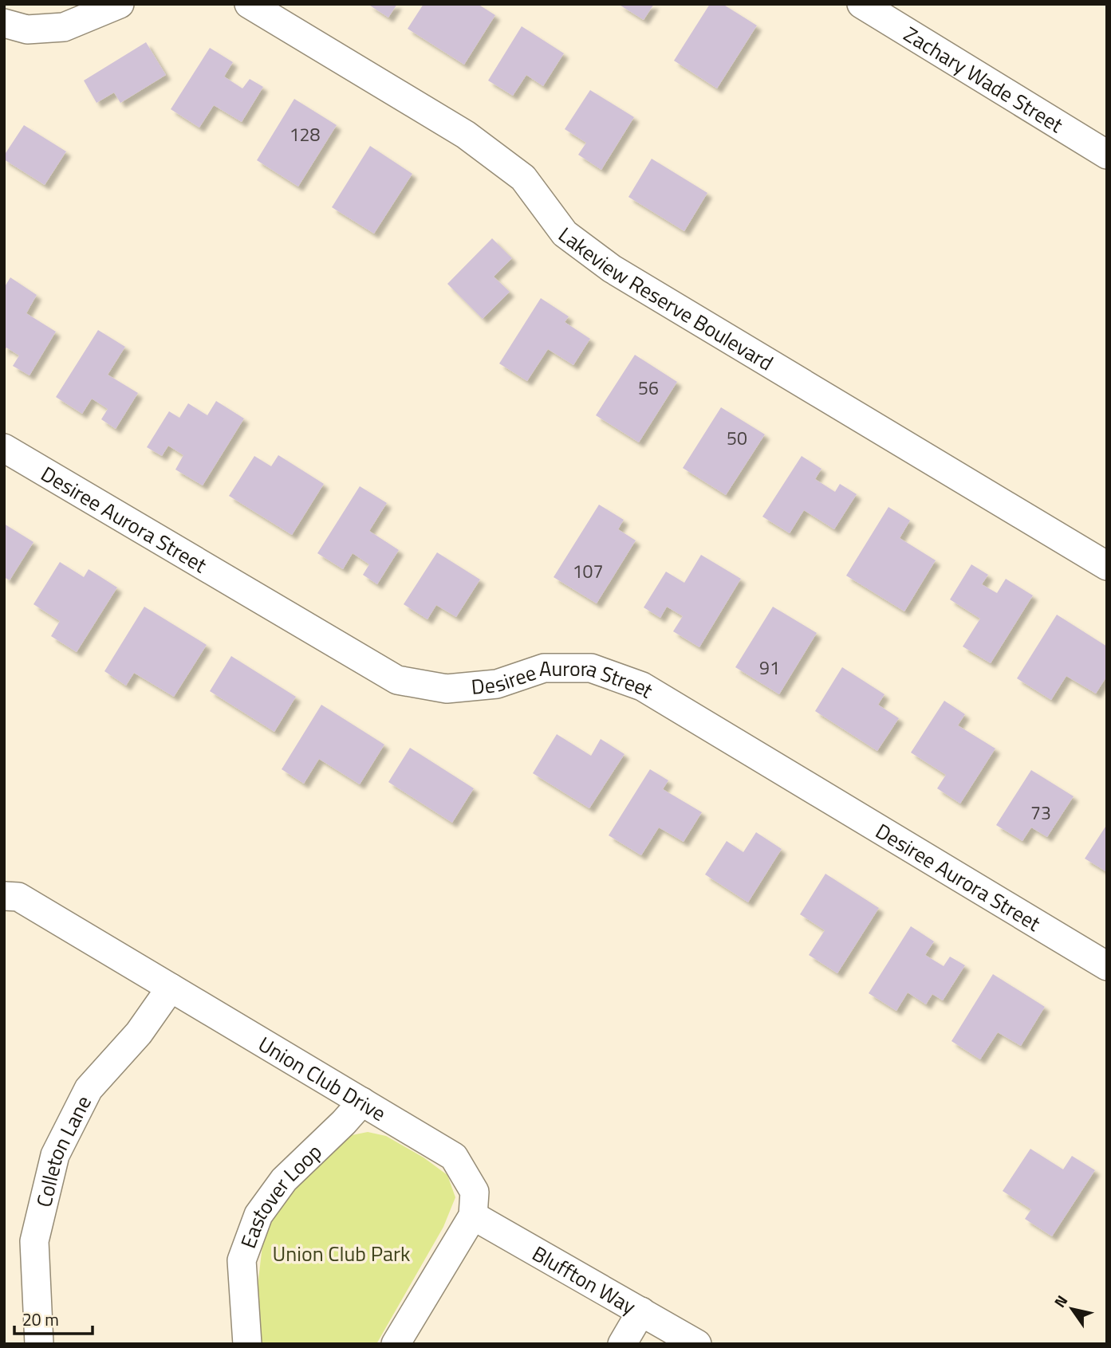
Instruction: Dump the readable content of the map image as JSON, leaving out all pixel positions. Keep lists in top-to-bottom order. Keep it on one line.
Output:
{"streets":{"street":["Zachary Wade Street","Lakeview Reserve Boulevard","Desiree Aurora Street","Union Club Drive","Colleton Lane","Eastover Loop","Bluffton Way"]},"crossings":[["Union Club Drive","Colleton Lane"],["Union Club Drive","Eastover Loop"],["Union Club Drive","Bluffton Way"]],"parks":["Union Club Park"],"house_numbers":["128","56","50","107","91","73"],"scale_bar":"20 m","north":"top left"}
